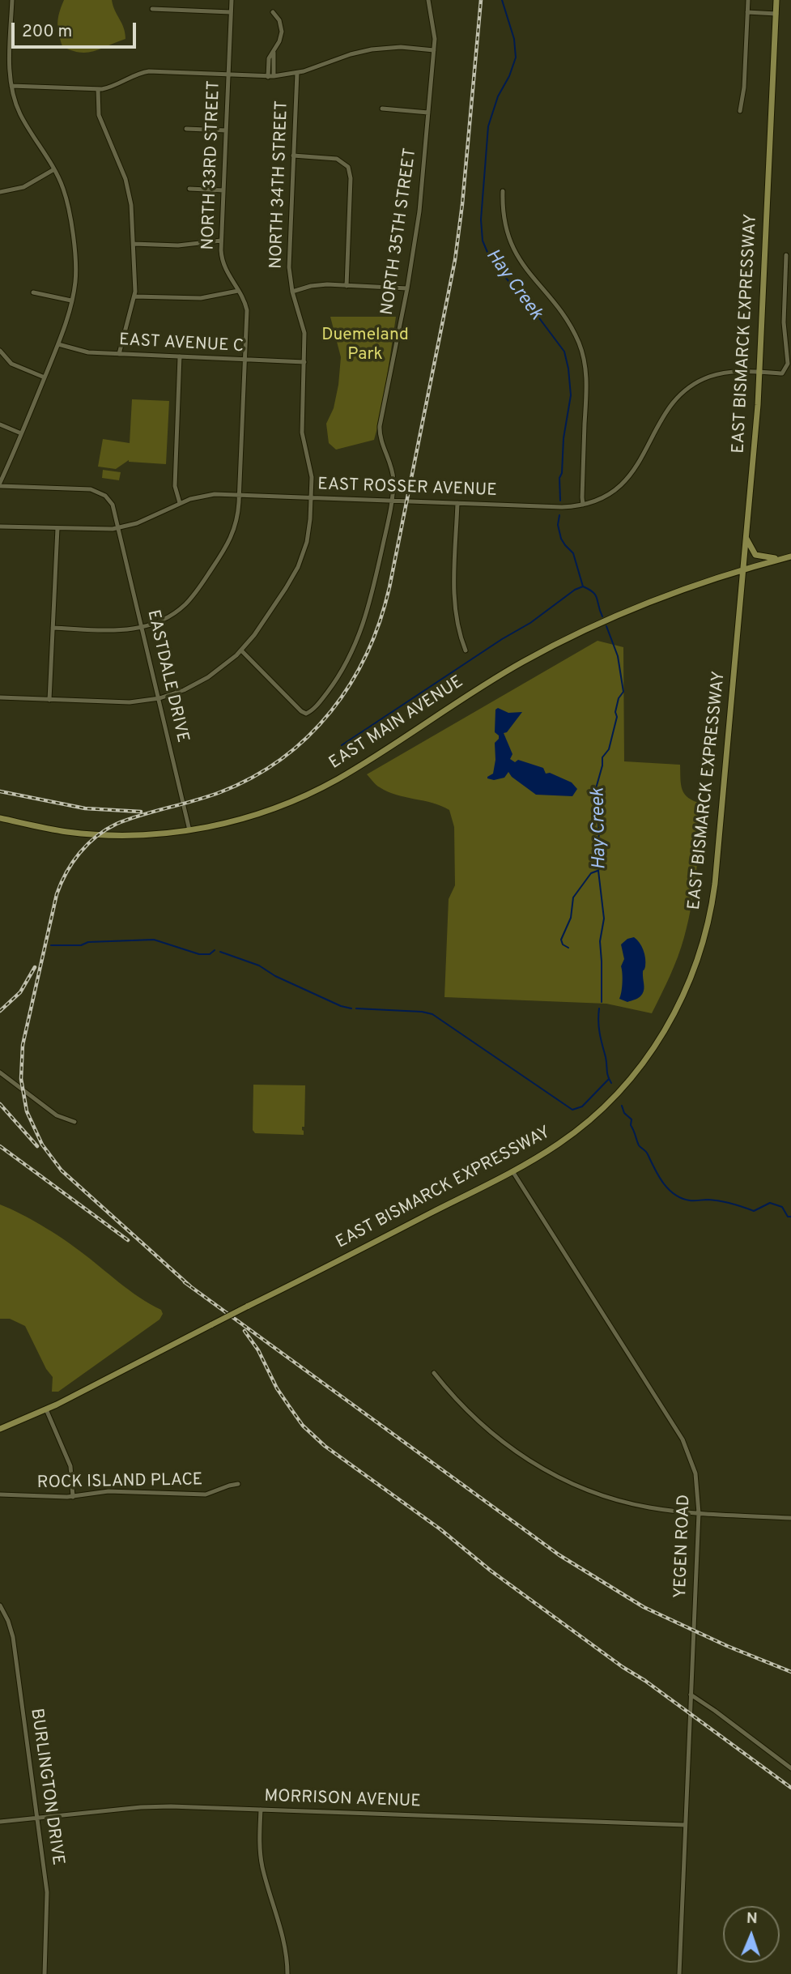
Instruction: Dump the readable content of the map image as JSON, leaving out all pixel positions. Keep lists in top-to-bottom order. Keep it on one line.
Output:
{"streets":{"main road":["EAST BISMARCK EXPRESSWAY","EAST MAIN AVENUE"],"street":["NORTH 33RD STREET","NORTH 34TH STREET","NORTH 35TH STREET","EAST AVENUE C","EAST ROSSER AVENUE","EASTDALE DRIVE","ROCK ISLAND PLACE","YEGEN ROAD","BURLINGTON DRIVE","MORRISON AVENUE"]},"crossings":[["NORTH 33RD STREET","EAST AVENUE C"],["NORTH 33RD STREET","EAST ROSSER AVENUE"],["NORTH 33RD STREET","EASTDALE DRIVE"],["NORTH 34TH STREET","NORTH 35TH STREET"],["NORTH 34TH STREET","EAST AVENUE C"],["NORTH 34TH STREET","EAST ROSSER AVENUE"],["NORTH 34TH STREET","EASTDALE DRIVE"],["NORTH 35TH STREET","EAST ROSSER AVENUE"],["EAST BISMARCK EXPRESSWAY","EAST ROSSER AVENUE"],["EAST BISMARCK EXPRESSWAY","EAST MAIN AVENUE"],["EAST BISMARCK EXPRESSWAY","YEGEN ROAD"],["EAST ROSSER AVENUE","EASTDALE DRIVE"],["EASTDALE DRIVE","EAST MAIN AVENUE"],["YEGEN ROAD","MORRISON AVENUE"],["BURLINGTON DRIVE","MORRISON AVENUE"]],"water":["Hay Creek"],"parks":["Duemeland Park"],"scale_bar":"200 m","north":"top"}
